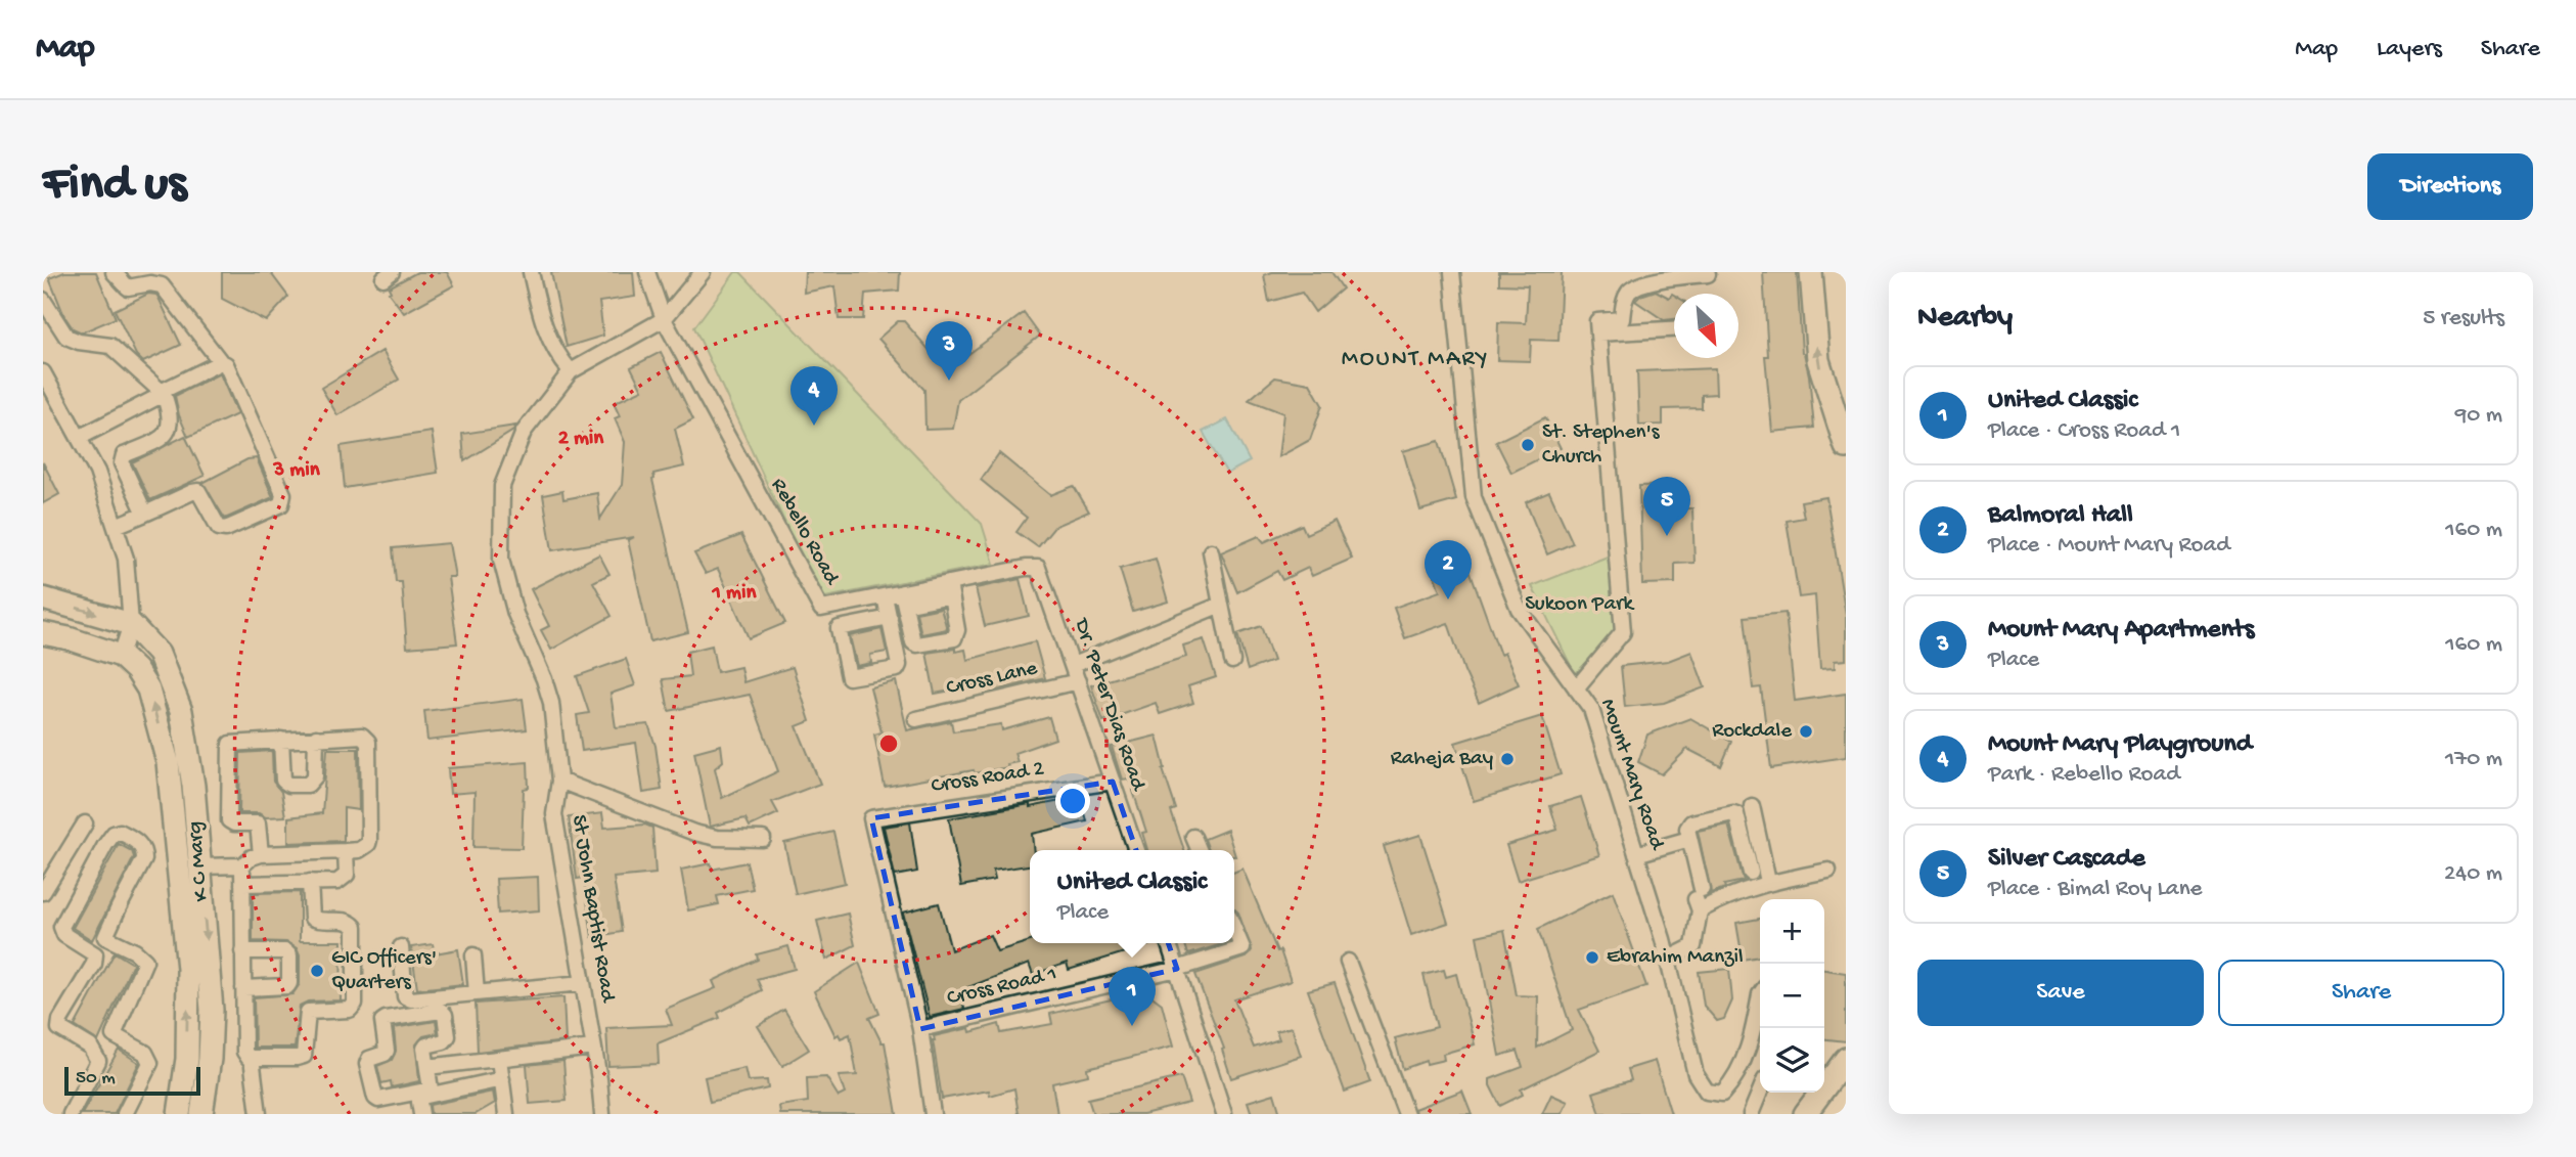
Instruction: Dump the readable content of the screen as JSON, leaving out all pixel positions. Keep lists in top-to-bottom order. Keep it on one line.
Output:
{"streets":{"main road":["K C Marg"],"street":["Rebello Road","Cross Lane","Dr. Peter Dias Road","Mount Mary Road","Cross Road 2","St John Baptist Road","Cross Road 1"]},"crossings":[["Rebello Road","Dr. Peter Dias Road"],["Rebello Road","St John Baptist Road"],["Cross Lane","Dr. Peter Dias Road"],["Dr. Peter Dias Road","Cross Road 2"],["Cross Road 2","Cross Road 1"]],"districts":["MOUNT MARY"],"parks":["Sukoon Park"],"places":["St. Stephen's Church","Rockdale","Raheja Bay","Ebrahim Manzil","GIC Officers' Quarters"],"scale_bar":"50 m","north":"bottom right","page":{"header":"Map","nav":["Map","Layers","Share"],"buttons":["Directions",["Save","Share"]],"title":"Find us","heading":["Nearby","5 results"],"pins":["3","4","5","2","1"],"list":[{"mark":"1","name":"United Classic","note":"Place · Cross Road 1","value":"90 m"},{"mark":"2","name":"Balmoral Hall","note":"Place · Mount Mary Road","value":"160 m"},{"mark":"3","name":"Mount Mary Apartments","note":"Place","value":"160 m"},{"mark":"4","name":"Mount Mary Playground","note":"Park · Rebello Road","value":"170 m"},{"mark":"5","name":"Silver Cascade","note":"Place · Bimal Roy Lane","value":"240 m"}],"popup":["United Classic","Place"],"map_buttons":["+","−"],"scale":"50 m"},"rings":["2 min","3 min","1 min"]}
